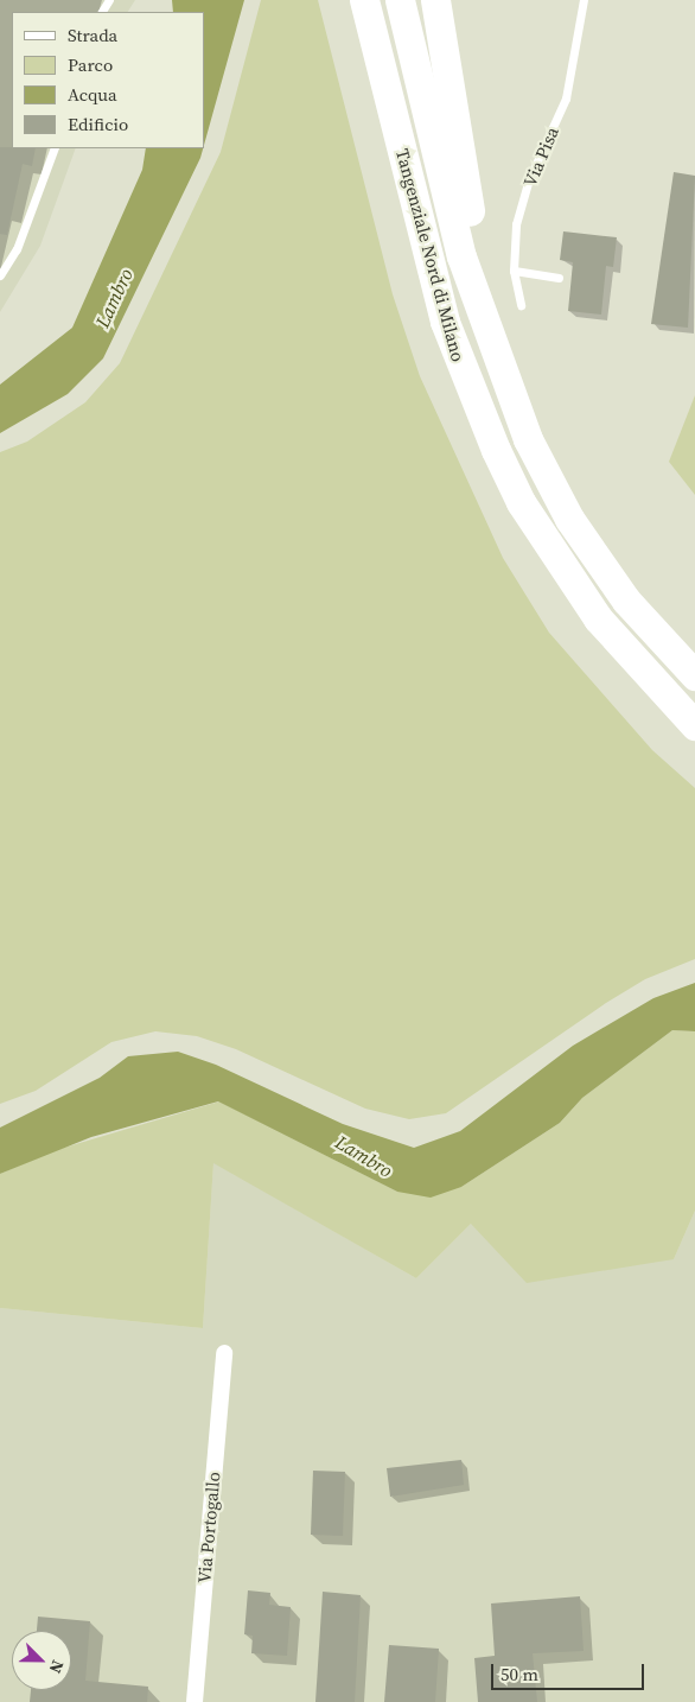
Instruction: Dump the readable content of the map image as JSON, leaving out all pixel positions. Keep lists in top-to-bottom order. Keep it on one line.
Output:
{"streets":{"highway":["Tangenziale Nord di Milano"],"street":["Via Portogallo"],"lane":["Via Pisa"]},"water":["Lambro"],"legend":["Strada","Parco","Acqua","Edificio"],"scale_bar":"50 m","north":"bottom right"}
